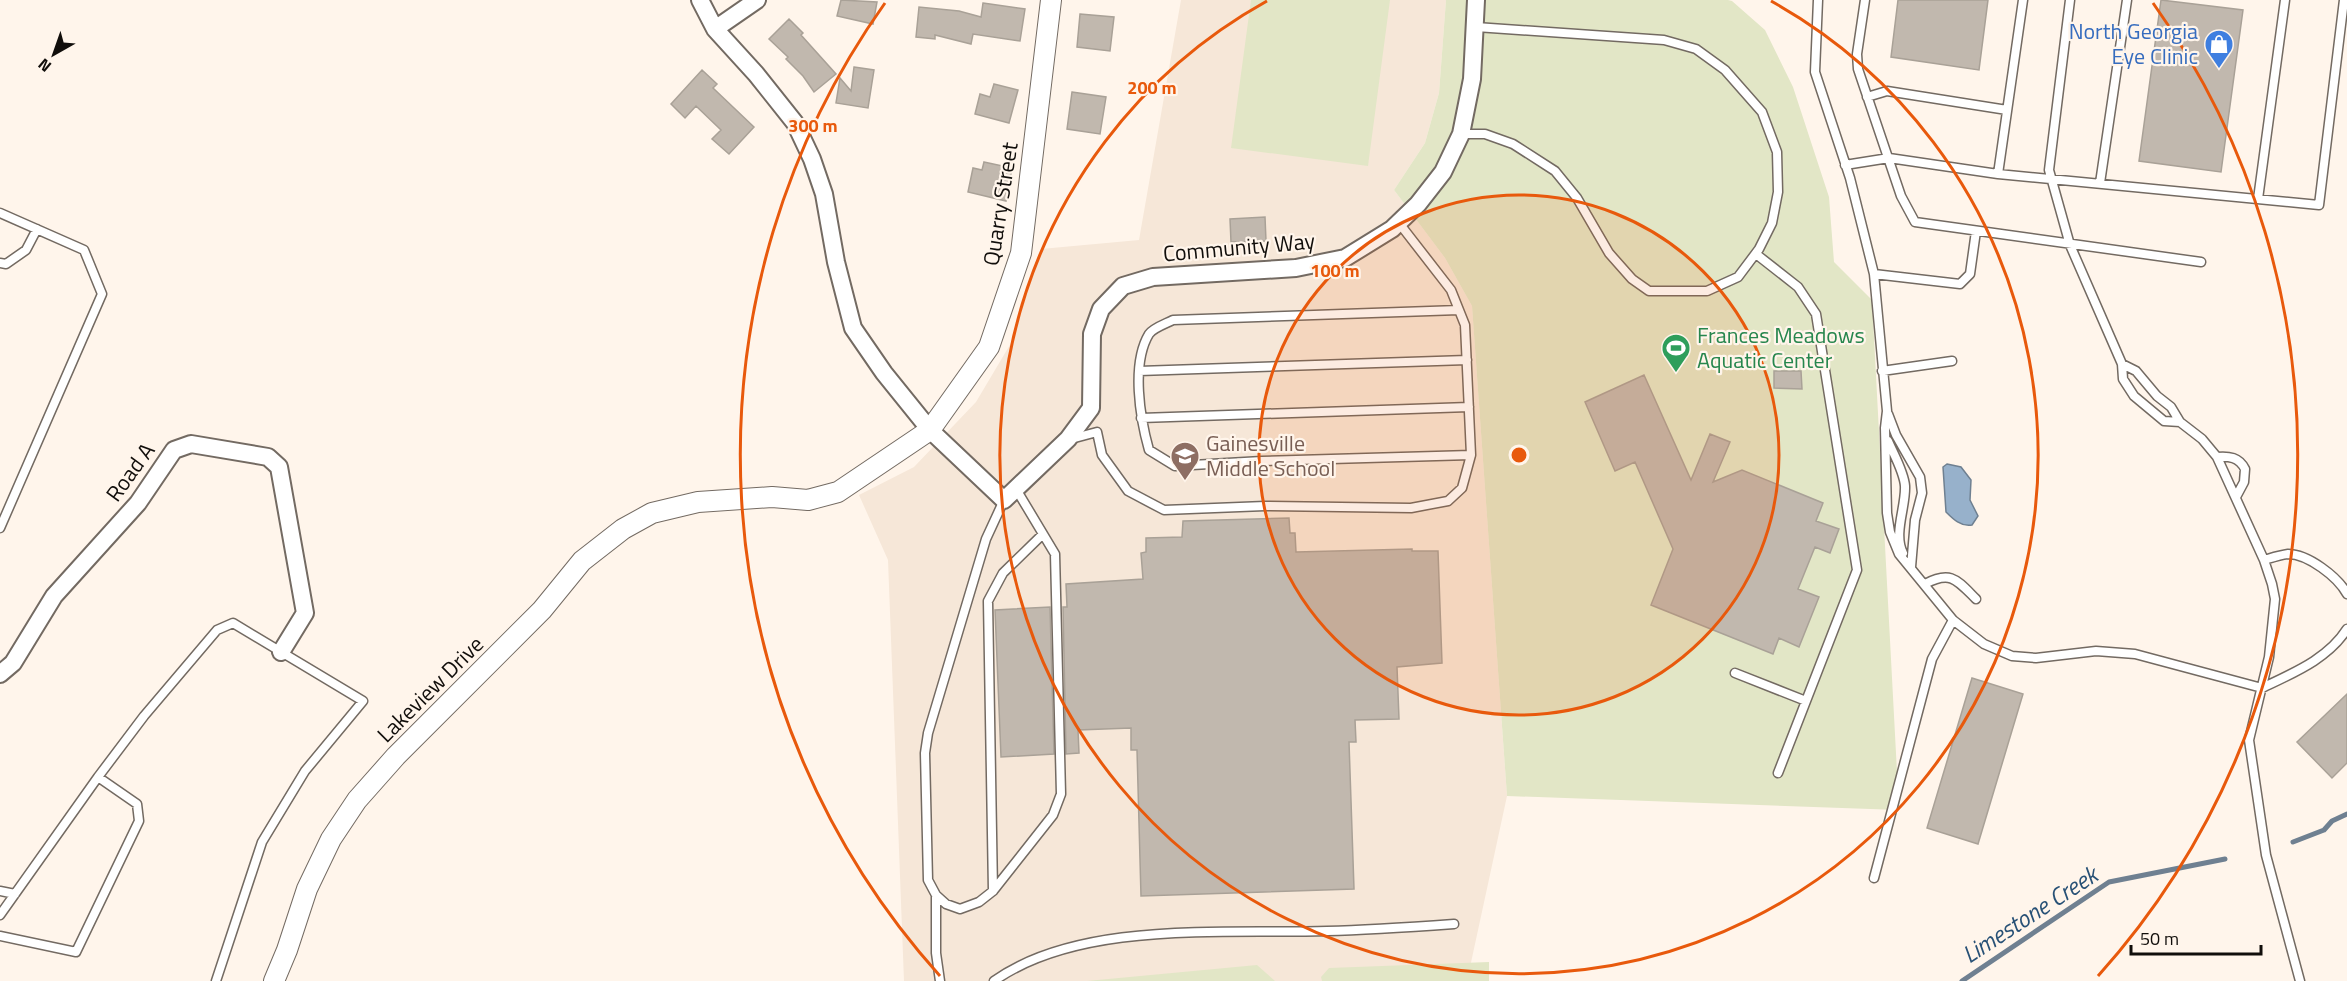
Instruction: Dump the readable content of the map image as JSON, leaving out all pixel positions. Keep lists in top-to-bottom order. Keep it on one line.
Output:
{"streets":{"street":["Quarry Street","Community Way","Road A","Lakeview Drive"]},"crossings":[["Quarry Street","Lakeview Drive"]],"water":["Limestone Creek"],"places":{"shop":["North Georgia Eye Clinic"],"sports":["Frances Meadows Aquatic Center"],"school or university":["Gainesville Middle School"]},"scale_bar":"50 m","north":"bottom left","rings":["200 m","300 m","100 m"]}
